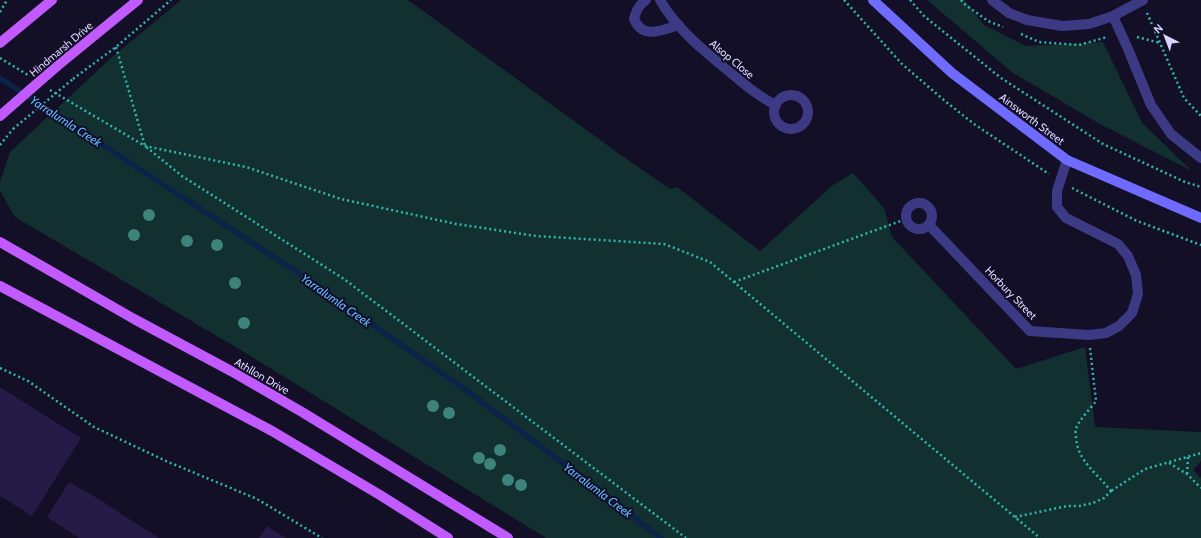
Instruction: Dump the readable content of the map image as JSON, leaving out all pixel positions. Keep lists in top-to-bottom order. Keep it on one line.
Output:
{"streets":{"main road":["Hindmarsh Drive","Athllon Drive"],"street":["Alsop Close","Ainsworth Street","Horbury Street"]},"crossings":[["Ainsworth Street","Horbury Street"]],"water":["Yarralumla Creek"],"north":"top left"}
